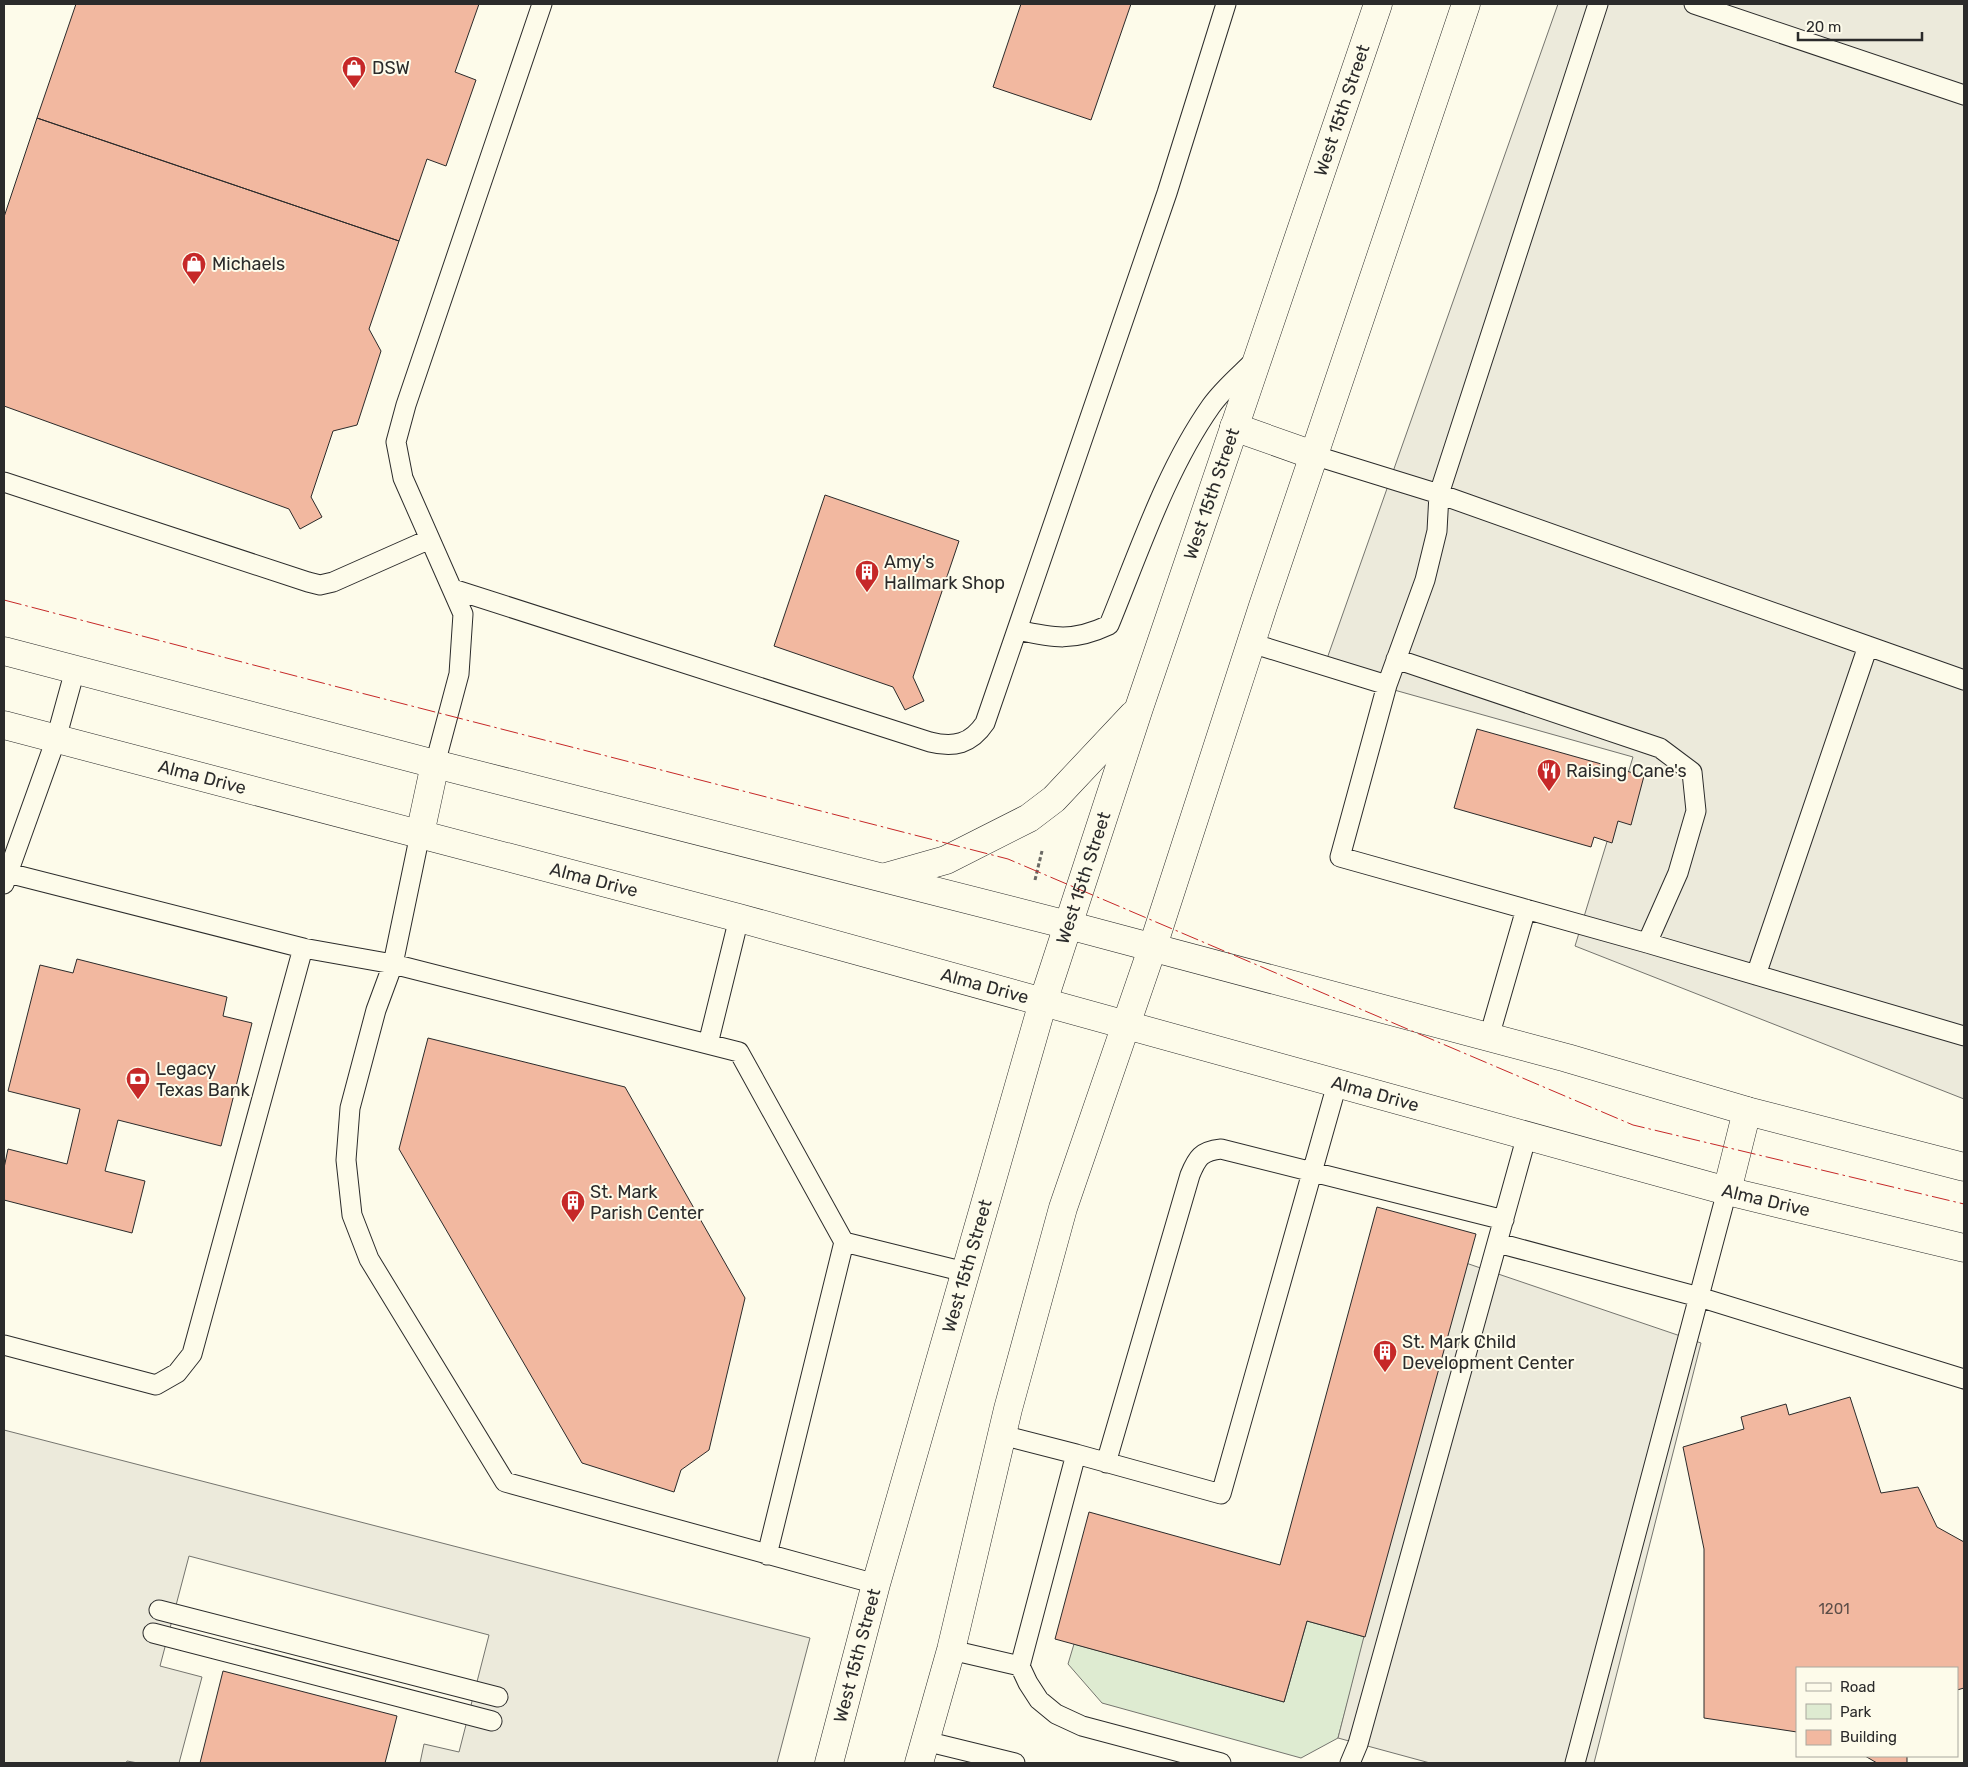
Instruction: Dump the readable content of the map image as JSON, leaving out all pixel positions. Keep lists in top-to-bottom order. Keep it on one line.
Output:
{"streets":{"main road":["West 15th Street","Alma Drive"]},"crossings":[["West 15th Street","Alma Drive"]],"places":{"shop":["DSW","Michaels"],"building":["Amy's Hallmark Shop","St. Mark Parish Center","St. Mark Child Development Center"],"restaurant":["Raising Cane's"],"bank":["Legacy Texas Bank"]},"house_numbers":["1201"],"legend":["Road","Park","Building"],"scale_bar":"20 m"}
